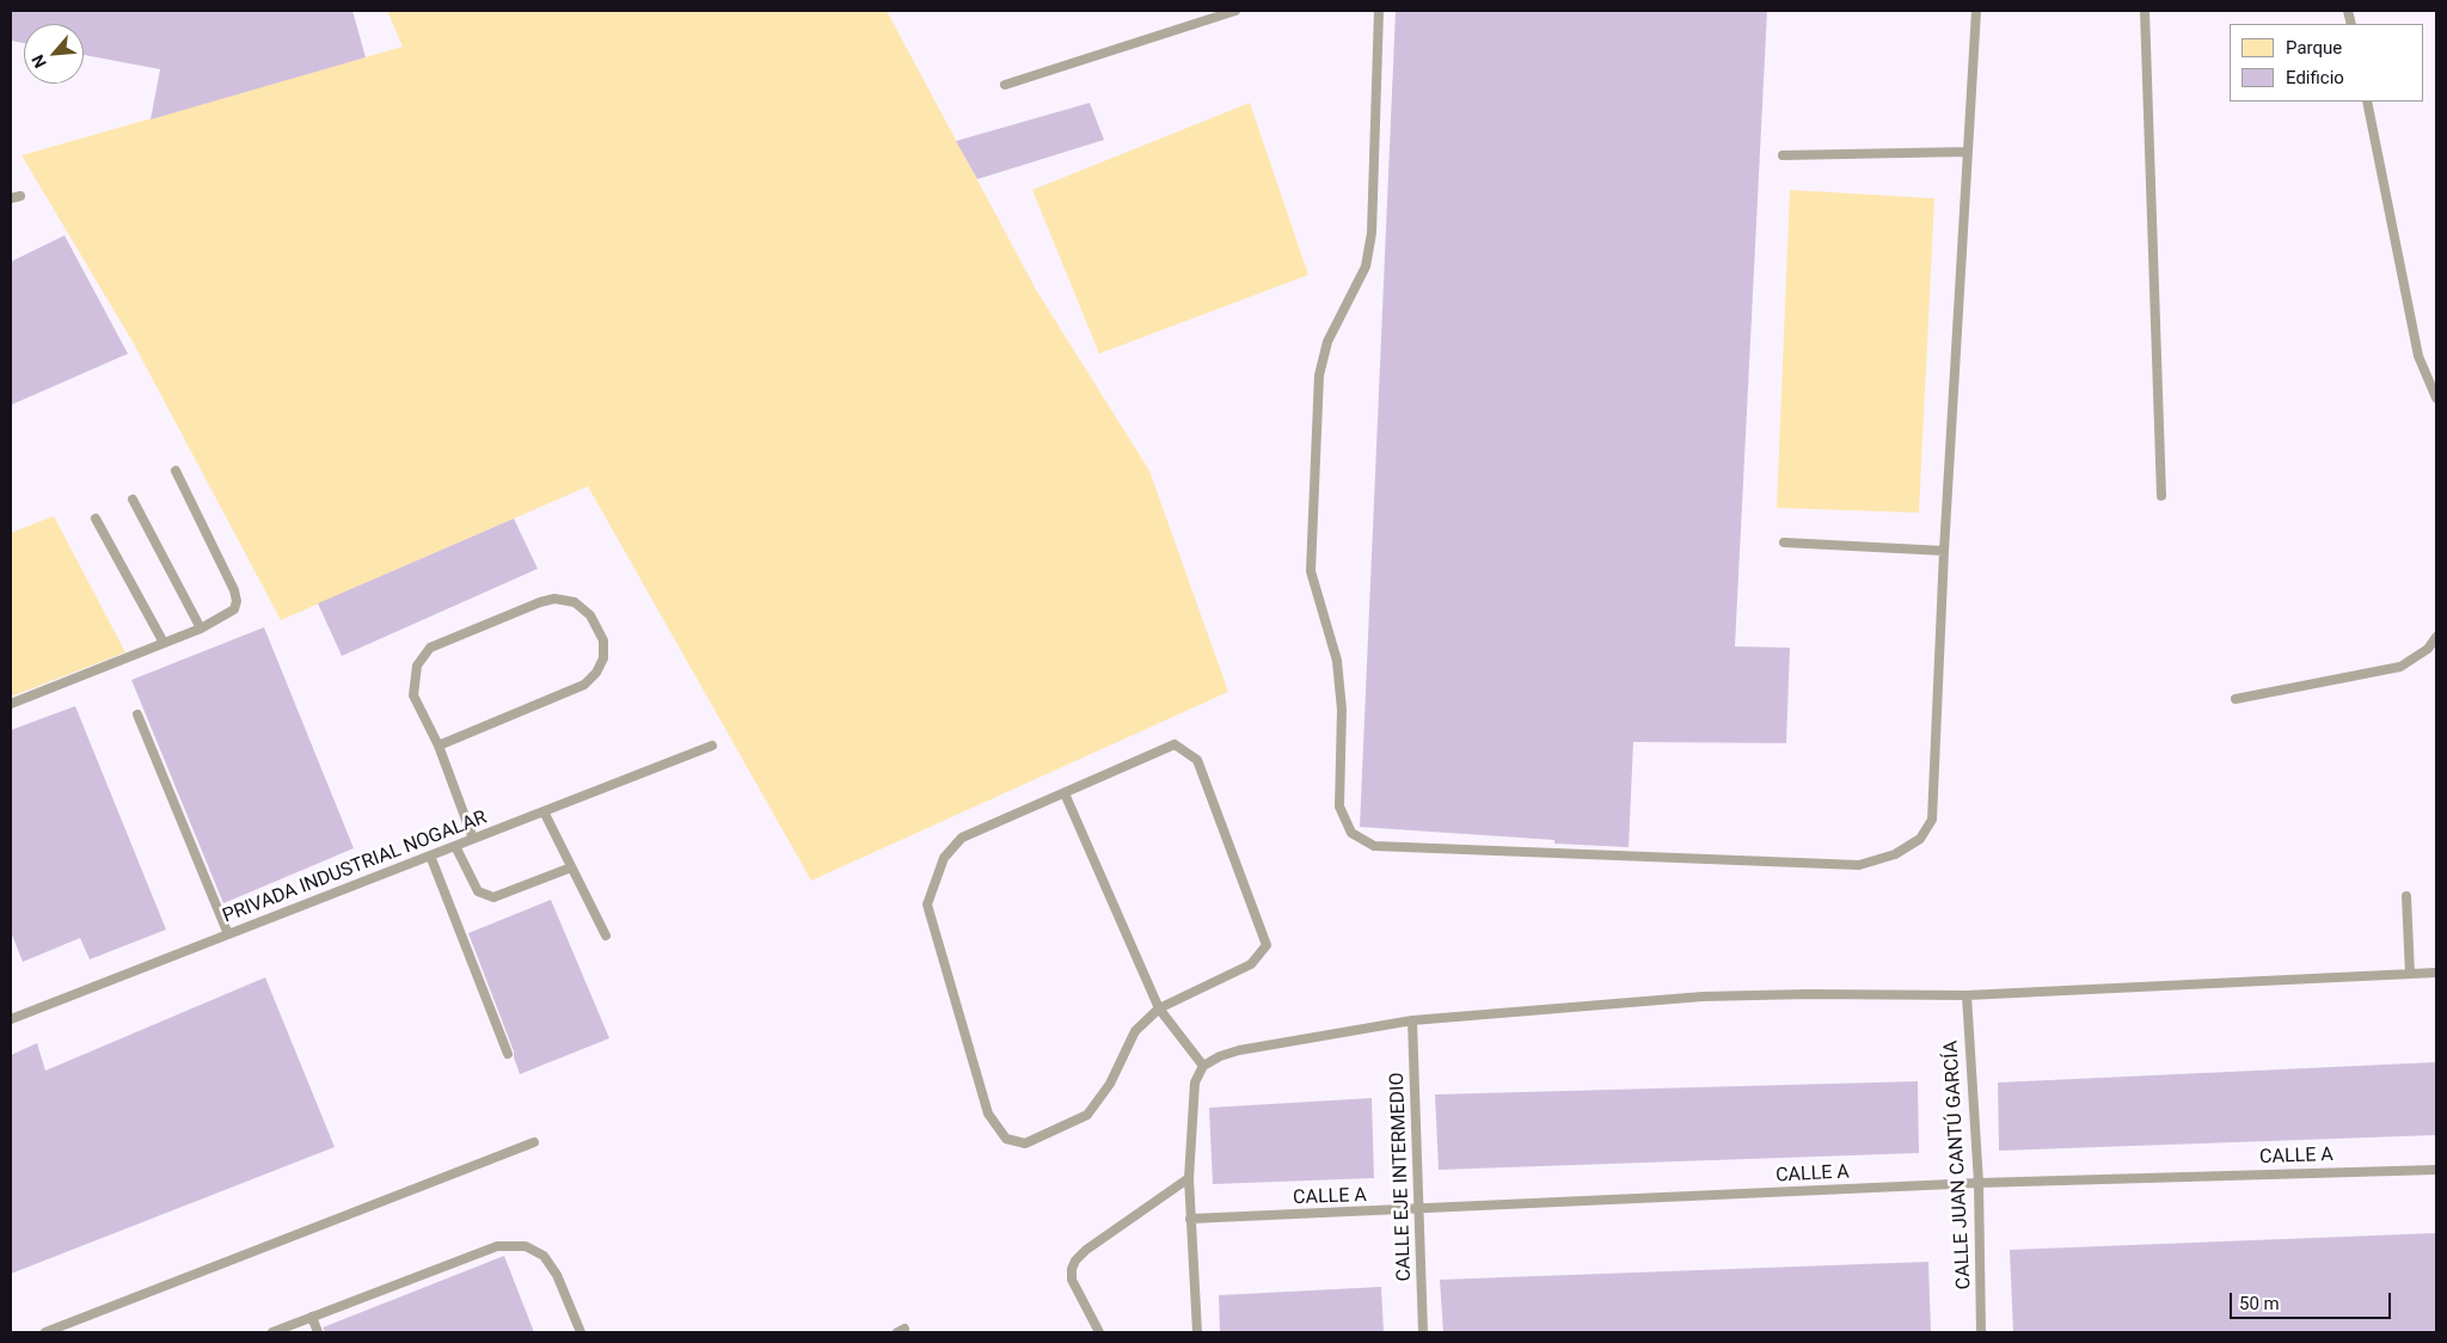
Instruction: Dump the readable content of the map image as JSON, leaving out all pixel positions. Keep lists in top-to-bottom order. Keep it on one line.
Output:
{"streets":{"lane":["PRIVADA INDUSTRIAL NOGALAR","CALLE A","CALLE JUAN CANTÚ GARCÍA","CALLE EJE INTERMEDIO"]},"crossings":[["CALLE A","CALLE JUAN CANTÚ GARCÍA"],["CALLE A","CALLE EJE INTERMEDIO"]],"legend":["Parque","Edificio"],"scale_bar":"50 m","north":"bottom left"}
